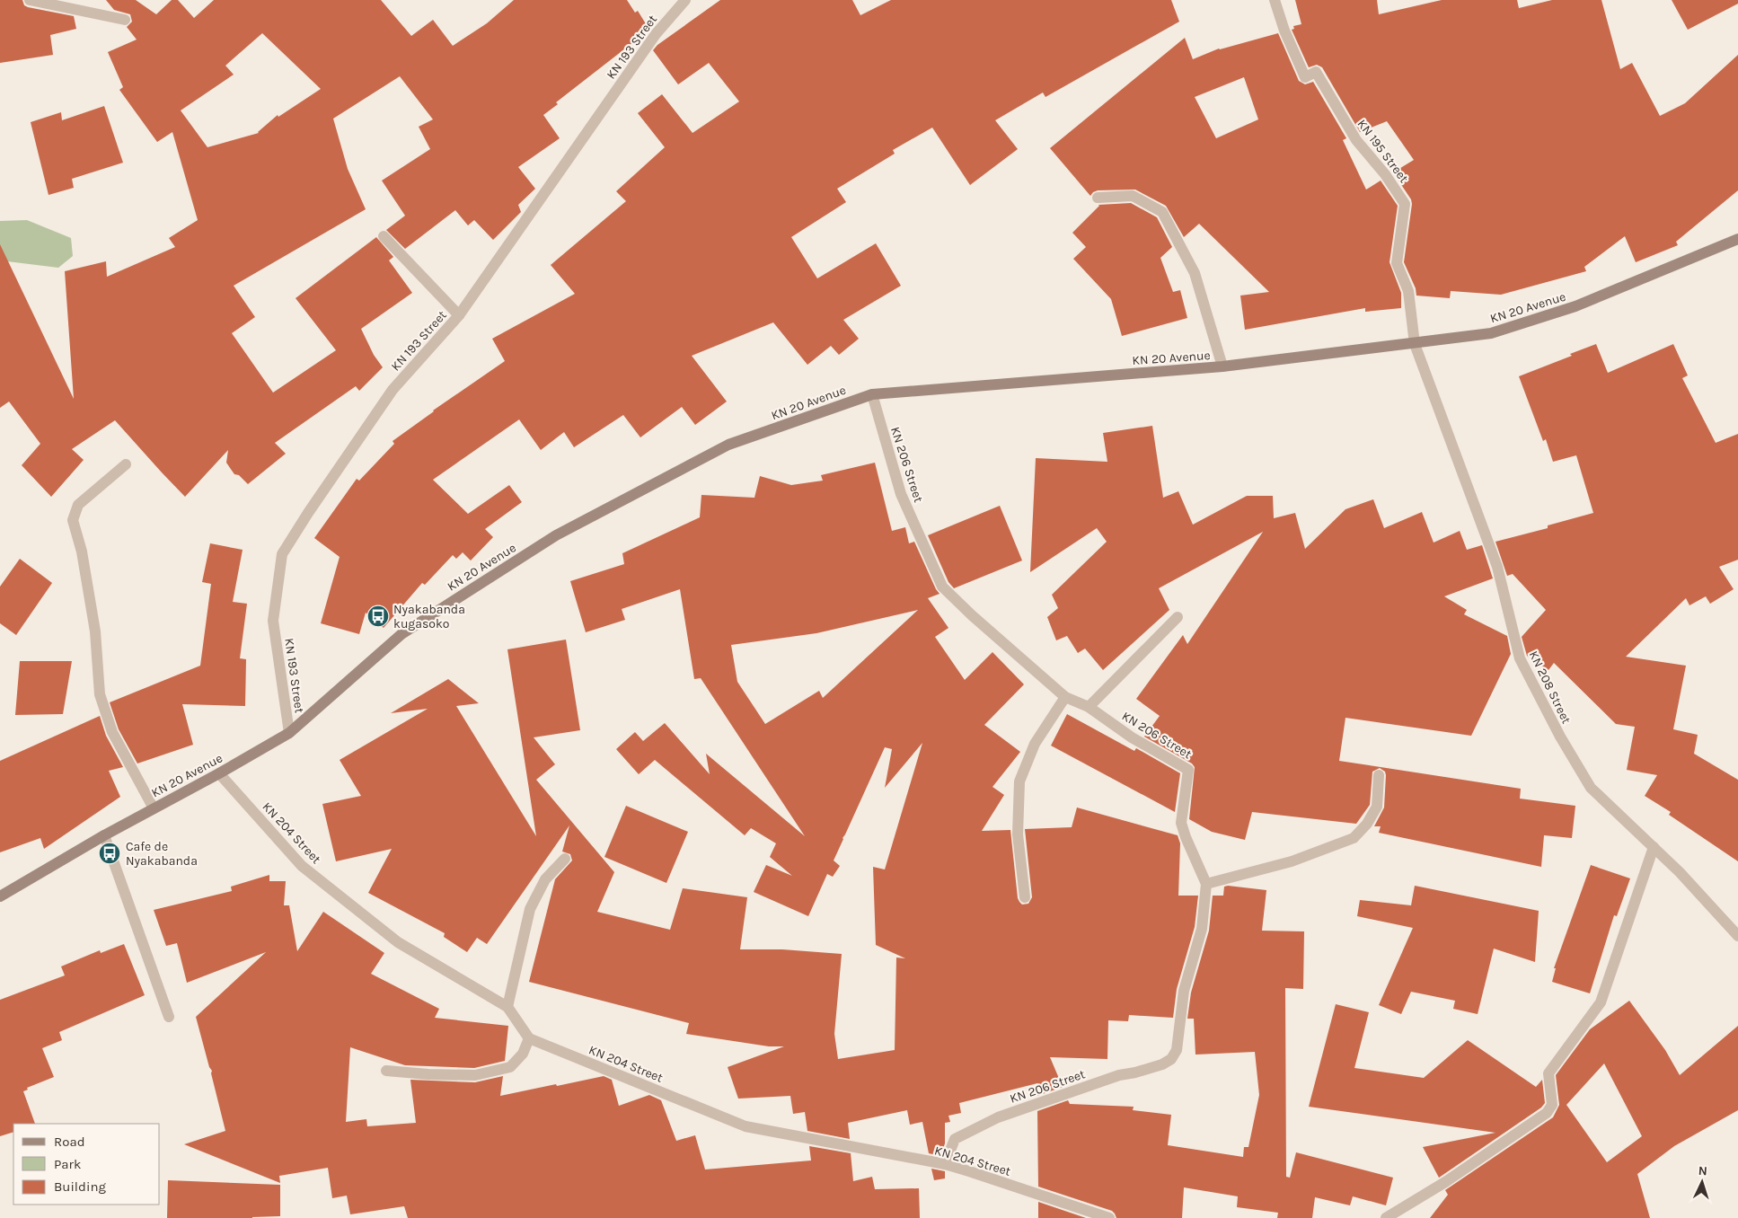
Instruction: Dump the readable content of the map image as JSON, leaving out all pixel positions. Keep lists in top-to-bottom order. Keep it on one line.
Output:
{"streets":{"main road":["KN 20 Avenue"],"street":["KN 193 Street","KN 195 Street","KN 206 Street","KN 208 Street","KN 204 Street"]},"crossings":[["KN 193 Street","KN 20 Avenue"],["KN 195 Street","KN 20 Avenue"],["KN 195 Street","KN 208 Street"],["KN 20 Avenue","KN 206 Street"],["KN 20 Avenue","KN 208 Street"],["KN 20 Avenue","KN 204 Street"],["KN 206 Street","KN 204 Street"]],"places":{"bus stop":["Nyakabanda kugasoko","Cafe de Nyakabanda"]},"legend":["Road","Park","Building"],"north":"top"}
